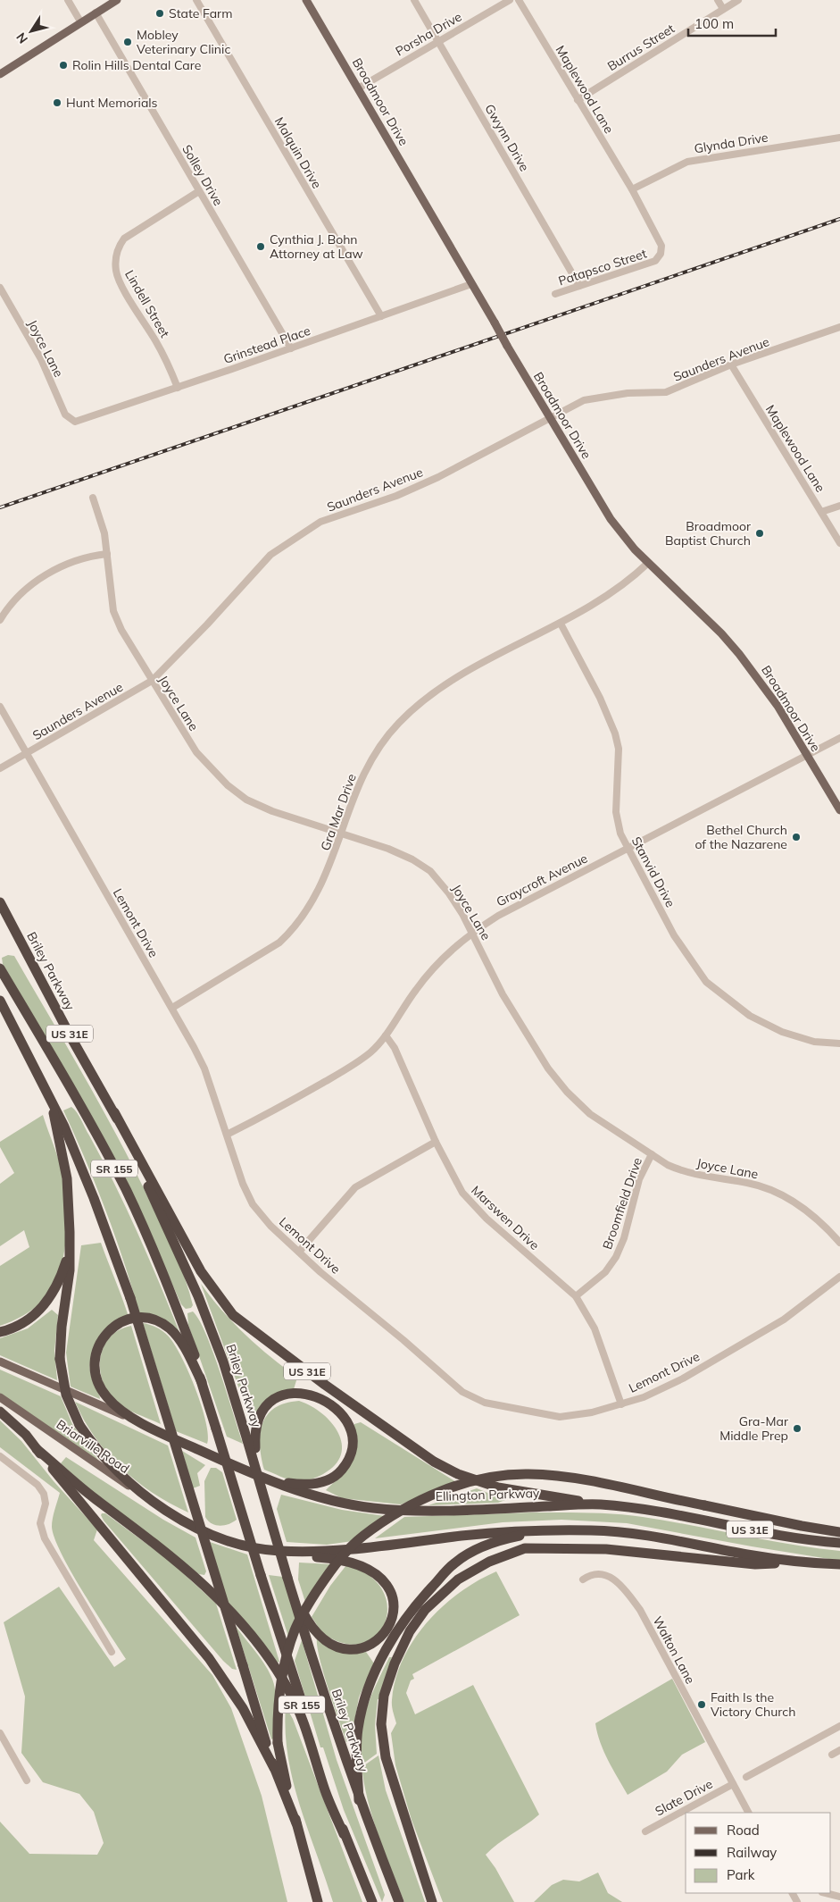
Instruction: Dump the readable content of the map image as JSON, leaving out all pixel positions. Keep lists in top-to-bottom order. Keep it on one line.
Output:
{"streets":{"highway":["Briley Parkway","US 31E","SR 155","Ellington Parkway"],"main road":["Broadmoor Drive","Briarville Road"],"street":["Porsha Drive","Burrus Street","Maplewood Lane","Gwynn Drive","Glynda Drive","Malquin Drive","Solley Drive","Patapsco Street","Lindell Street","Grinstead Place","Joyce Lane","Saunders Avenue","Gra Mar Drive","Stanvid Drive","Graycroft Avenue","Lemont Drive","Broomfield Drive","Marswen Drive","Walton Lane","Slate Drive"]},"crossings":[["Porsha Drive","Broadmoor Drive"],["Porsha Drive","Gwynn Drive"],["Burrus Street","Maplewood Lane"],["Maplewood Lane","Glynda Drive"],["Maplewood Lane","Patapsco Street"],["Maplewood Lane","Saunders Avenue"],["Broadmoor Drive","Grinstead Place"],["Broadmoor Drive","Saunders Avenue"],["Broadmoor Drive","Gra Mar Drive"],["Broadmoor Drive","Graycroft Avenue"],["Gwynn Drive","Patapsco Street"],["Glynda Drive","Patapsco Street"],["Malquin Drive","Grinstead Place"],["Solley Drive","Lindell Street"],["Solley Drive","Grinstead Place"],["Lindell Street","Grinstead Place"],["Grinstead Place","Joyce Lane"],["Joyce Lane","Saunders Avenue"],["Joyce Lane","Gra Mar Drive"],["Joyce Lane","Graycroft Avenue"],["Joyce Lane","Broomfield Drive"],["Saunders Avenue","Lemont Drive"],["Gra Mar Drive","Stanvid Drive"],["Gra Mar Drive","Lemont Drive"],["Stanvid Drive","Graycroft Avenue"],["Graycroft Avenue","Lemont Drive"],["Graycroft Avenue","Marswen Drive"],["Lemont Drive","Marswen Drive"],["Briley Parkway","US 31E"],["US 31E","Briarville Road"],["US 31E","Ellington Parkway"],["SR 155","Ellington Parkway"],["Broomfield Drive","Marswen Drive"],["Walton Lane","Slate Drive"]],"places":["State Farm","Mobley Veterinary Clinic","Rolin Hills Dental Care","Hunt Memorials","Cynthia J. Bohn Attorney at Law","Broadmoor Baptist Church","Bethel Church of the Nazarene","Gra-Mar Middle Prep","Faith Is the Victory Church"],"legend":["Road","Railway","Park"],"scale_bar":"100 m","north":"bottom left"}
